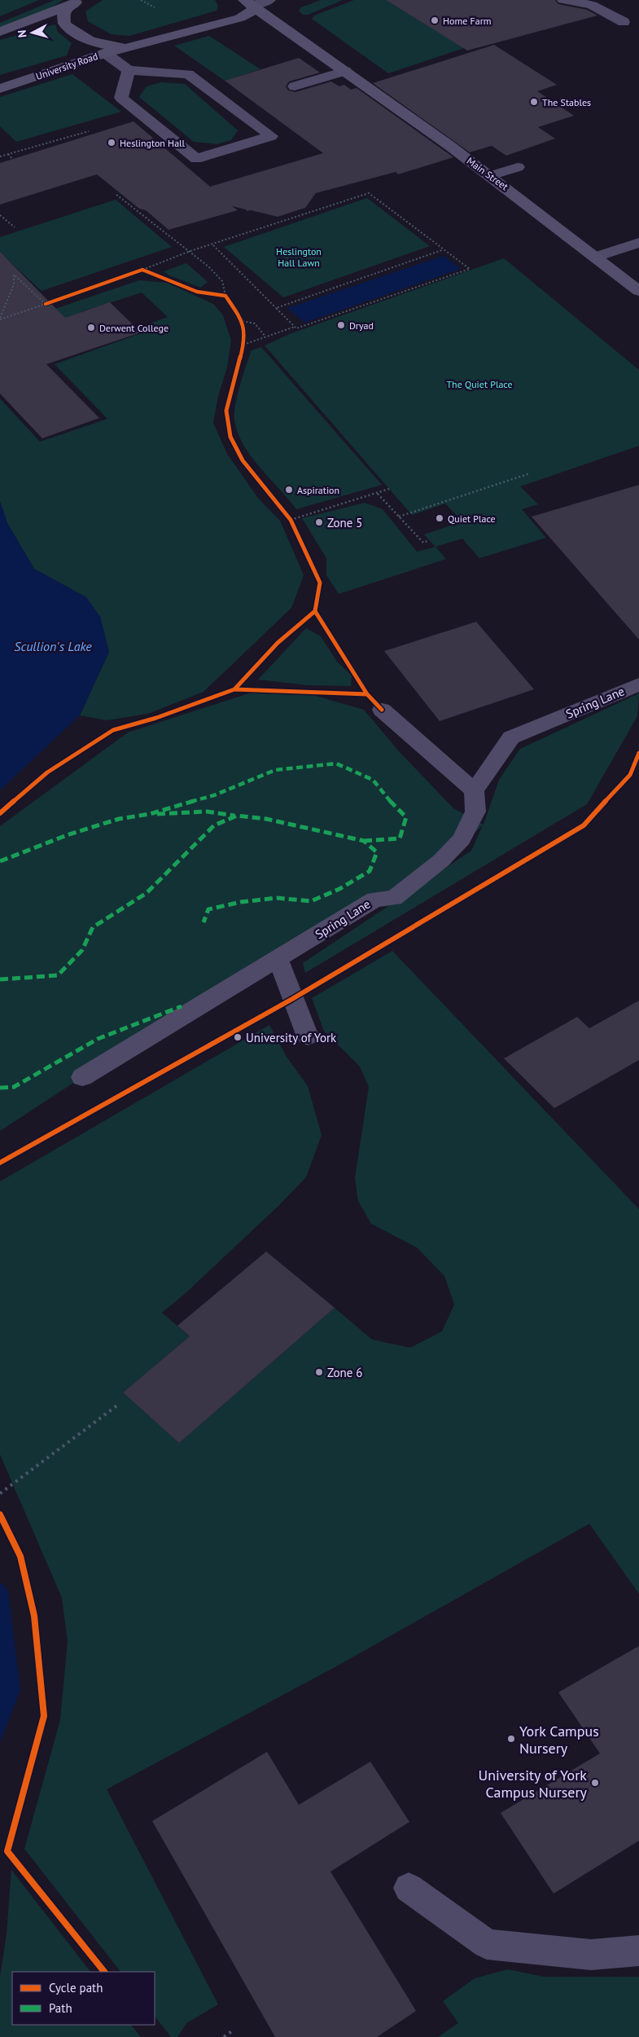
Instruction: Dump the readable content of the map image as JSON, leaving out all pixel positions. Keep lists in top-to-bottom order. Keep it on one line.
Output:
{"streets":{"street":["University Road","Main Street","Spring Lane"]},"crossings":[["University Road","Main Street"]],"water":["Scullion's Lake"],"parks":["Heslington Hall Lawn","The Quiet Place"],"places":["Home Farm","The Stables","Heslington Hall","Dryad","Derwent College","Aspiration","Quiet Place","Zone 5","University of York","Zone 6","York Campus Nursery","University of York Campus Nursery"],"legend":["Cycle path","Path"],"north":"left"}
